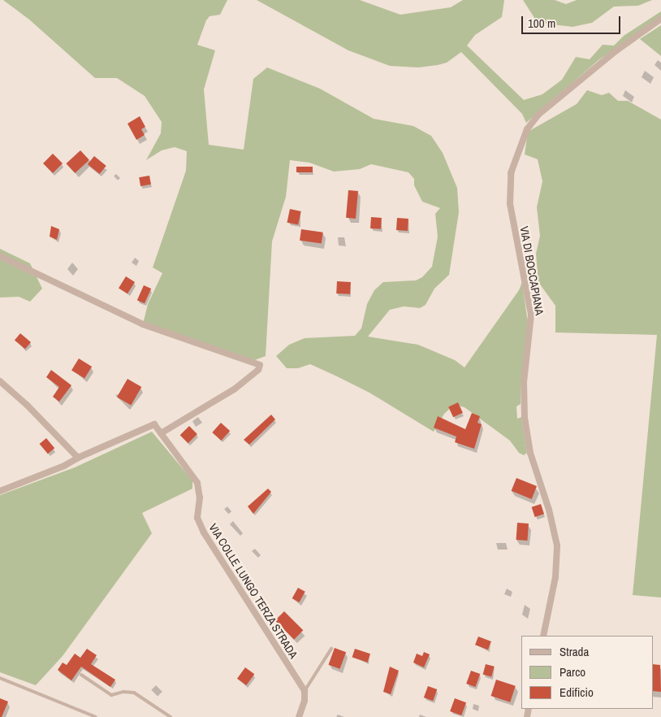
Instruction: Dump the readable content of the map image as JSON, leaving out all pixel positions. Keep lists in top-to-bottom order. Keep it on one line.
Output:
{"streets":{"street":["VIA DI BOCCAPIANA","VIA COLLE LUNGO TERZA STRADA"]},"legend":["Strada","Parco","Edificio"],"scale_bar":"100 m"}
